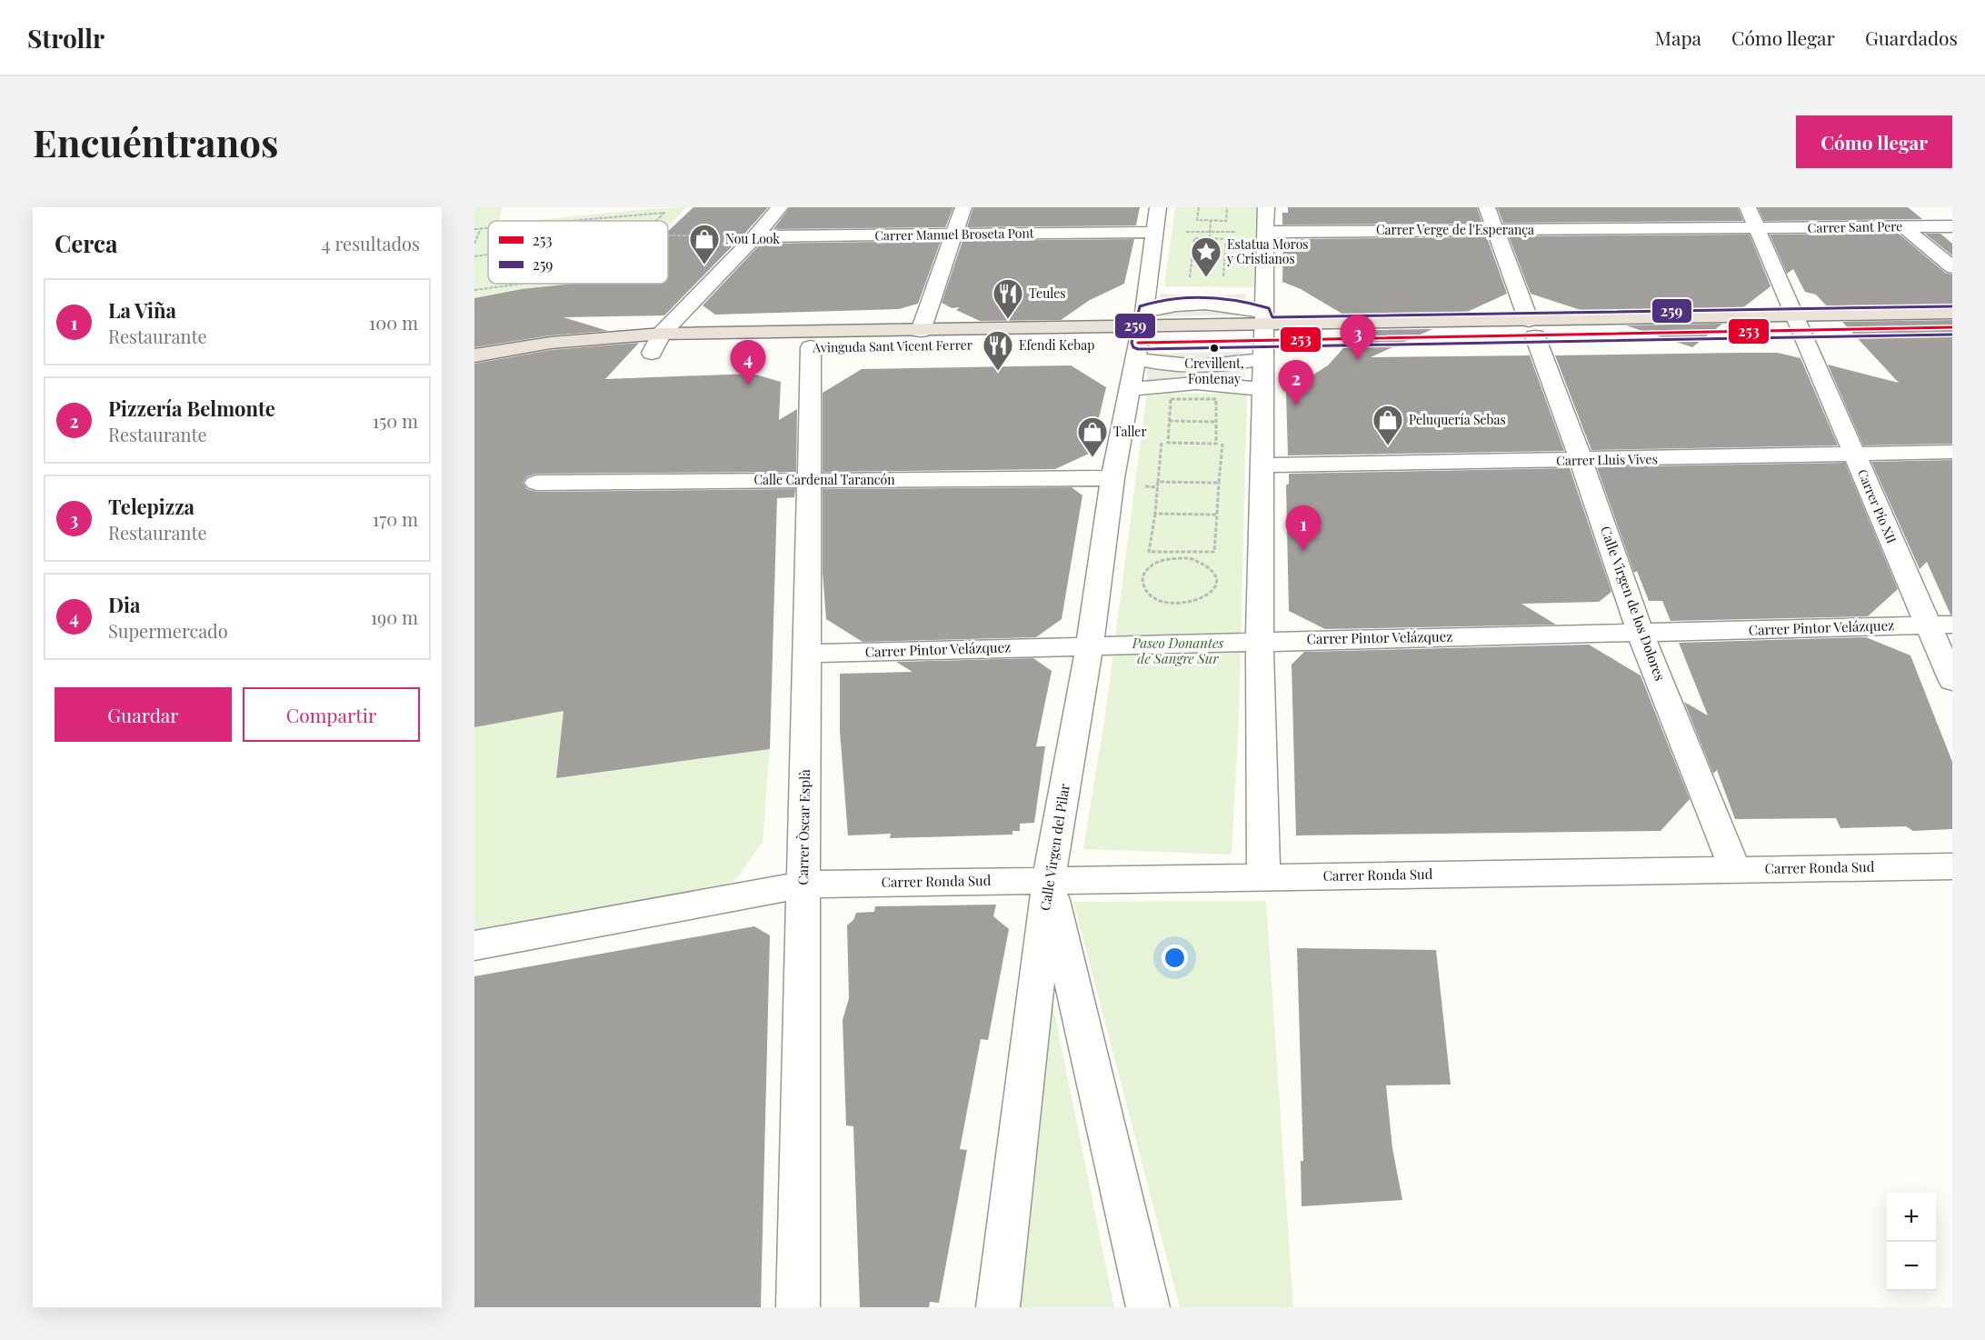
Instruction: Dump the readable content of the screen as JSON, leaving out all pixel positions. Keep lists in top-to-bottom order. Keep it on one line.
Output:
{"streets":{"highway":["Avinguda Sant Vicent Ferrer"],"street":["Carrer Sant Pere","Carrer Verge de l'Esperança","Carrer Manuel Broseta Pont","Carrer Lluis Vives","Calle Cardenal Tarancón","Carrer Pío XII","Calle Virgen de los Dolores","Carrer Pintor Velázquez","Carrer Òscar Esplà","Calle Virgen del Pilar","Carrer Ronda Sud"]},"crossings":[["Carrer Sant Pere","Carrer Verge de l'Esperança"],["Carrer Sant Pere","Carrer Pío XII"],["Carrer Verge de l'Esperança","Carrer Pío XII"],["Carrer Verge de l'Esperança","Calle Virgen de los Dolores"],["Carrer Manuel Broseta Pont","Calle Virgen del Pilar"],["Avinguda Sant Vicent Ferrer","Carrer Pío XII"],["Avinguda Sant Vicent Ferrer","Calle Virgen de los Dolores"],["Avinguda Sant Vicent Ferrer","Carrer Òscar Esplà"],["Avinguda Sant Vicent Ferrer","Calle Virgen del Pilar"],["Carrer Lluis Vives","Carrer Pío XII"],["Carrer Lluis Vives","Calle Virgen de los Dolores"],["Calle Cardenal Tarancón","Carrer Òscar Esplà"],["Calle Cardenal Tarancón","Calle Virgen del Pilar"],["Carrer Pío XII","Carrer Pintor Velázquez"],["Calle Virgen de los Dolores","Carrer Pintor Velázquez"],["Calle Virgen de los Dolores","Carrer Ronda Sud"],["Carrer Pintor Velázquez","Carrer Òscar Esplà"],["Carrer Pintor Velázquez","Calle Virgen del Pilar"],["Carrer Òscar Esplà","Carrer Ronda Sud"],["Calle Virgen del Pilar","Carrer Ronda Sud"]],"parks":["Paseo Donantes de Sangre Sur"],"places":{"shop":["Nou Look","Peluquería Sebas","Taller"],"place":["Estatua Moros y Cristianos"],"restaurant":["Teules","Efendi Kebap"],"other":["Crevillent, Fontenay"]},"lines":["transit line 259","transit line 253"],"legend":["253","259"],"page":{"header":"Strollr","nav":["Mapa","Cómo llegar","Guardados"],"buttons":["Cómo llegar",["Guardar","Compartir"]],"title":"Encuéntranos","heading":["Cerca","4 resultados"],"list":[{"mark":"1","name":"La Viña","note":"Restaurante","value":"100 m"},{"mark":"2","name":"Pizzería Belmonte","note":"Restaurante","value":"150 m"},{"mark":"3","name":"Telepizza","note":"Restaurante","value":"170 m"},{"mark":"4","name":"Dia","note":"Supermercado","value":"190 m"}],"pins":["3","4","2","1"],"map_buttons":["+","−"]}}
